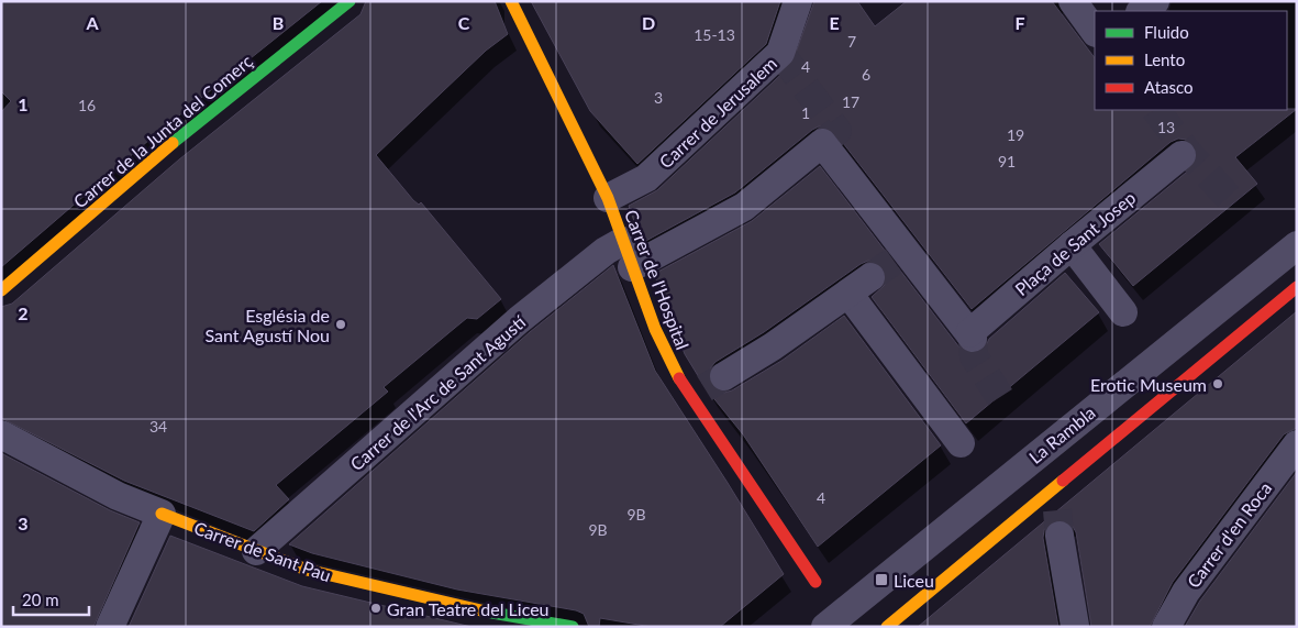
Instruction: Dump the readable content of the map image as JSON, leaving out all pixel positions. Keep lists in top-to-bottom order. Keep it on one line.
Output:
{"streets":{"street":["Carrer de Jerusalem","Carrer de la Junta del Comerç","Plaça de Sant Josep","Carrer de l'Hospital","Carrer de l'Arc de Sant Agustí","La Rambla","Carrer d'en Roca","Carrer de Sant Pau"]},"crossings":[["Carrer de Jerusalem","Carrer de l'Hospital"],["Plaça de Sant Josep","Carrer de l'Hospital"],["Carrer de l'Hospital","Carrer de l'Arc de Sant Agustí"],["Carrer de l'Hospital","La Rambla"],["Carrer de l'Arc de Sant Agustí","Carrer de Sant Pau"]],"places":{"other":["Església de Sant Agustí Nou","Erotic Museum","Gran Teatre del Liceu"],"transit":["Liceu"]},"house_numbers":["15-13","7","4","6","3","17","16","1","13","19","91","34","4","9B","9B"],"legend":["Fluido","Lento","Atasco"],"scale_bar":"20 m","grid":{"columns":["A","B","C","D","E","F"],"rows":["1","2","3"]}}
